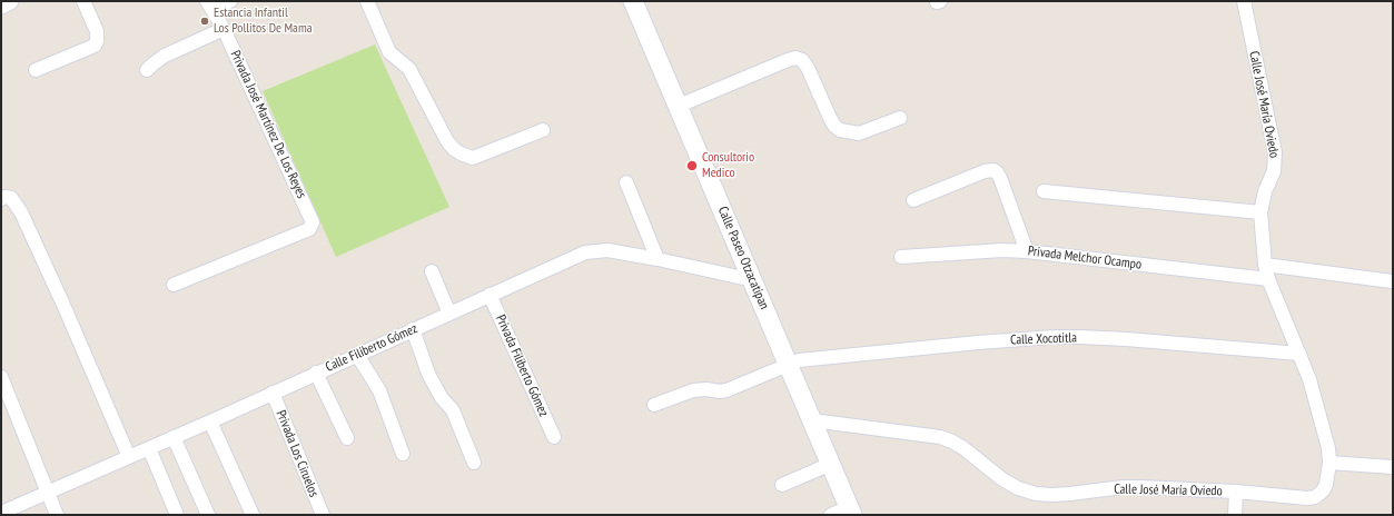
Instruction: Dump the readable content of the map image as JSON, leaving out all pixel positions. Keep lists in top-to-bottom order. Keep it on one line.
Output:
{"streets":{"main road":["Calle Paseo Otzacatipan"],"street":["Calle José María Oviedo","Privada José Martínez De Los Reyes","Privada Melchor Ocampo","Calle Xocotitla","Calle Filiberto Gómez","Privada Filiberto Gómez","Privada Los Ciruelos"]},"crossings":[["Calle José María Oviedo","Calle Paseo Otzacatipan"],["Calle José María Oviedo","Privada Melchor Ocampo"],["Calle José María Oviedo","Calle Xocotitla"],["Calle Paseo Otzacatipan","Calle Xocotitla"],["Calle Paseo Otzacatipan","Calle Filiberto Gómez"],["Calle Filiberto Gómez","Privada Filiberto Gómez"],["Calle Filiberto Gómez","Privada Los Ciruelos"]],"places":["Estancia Infantil Los Pollitos De Mama","Consultorio Medico"]}
